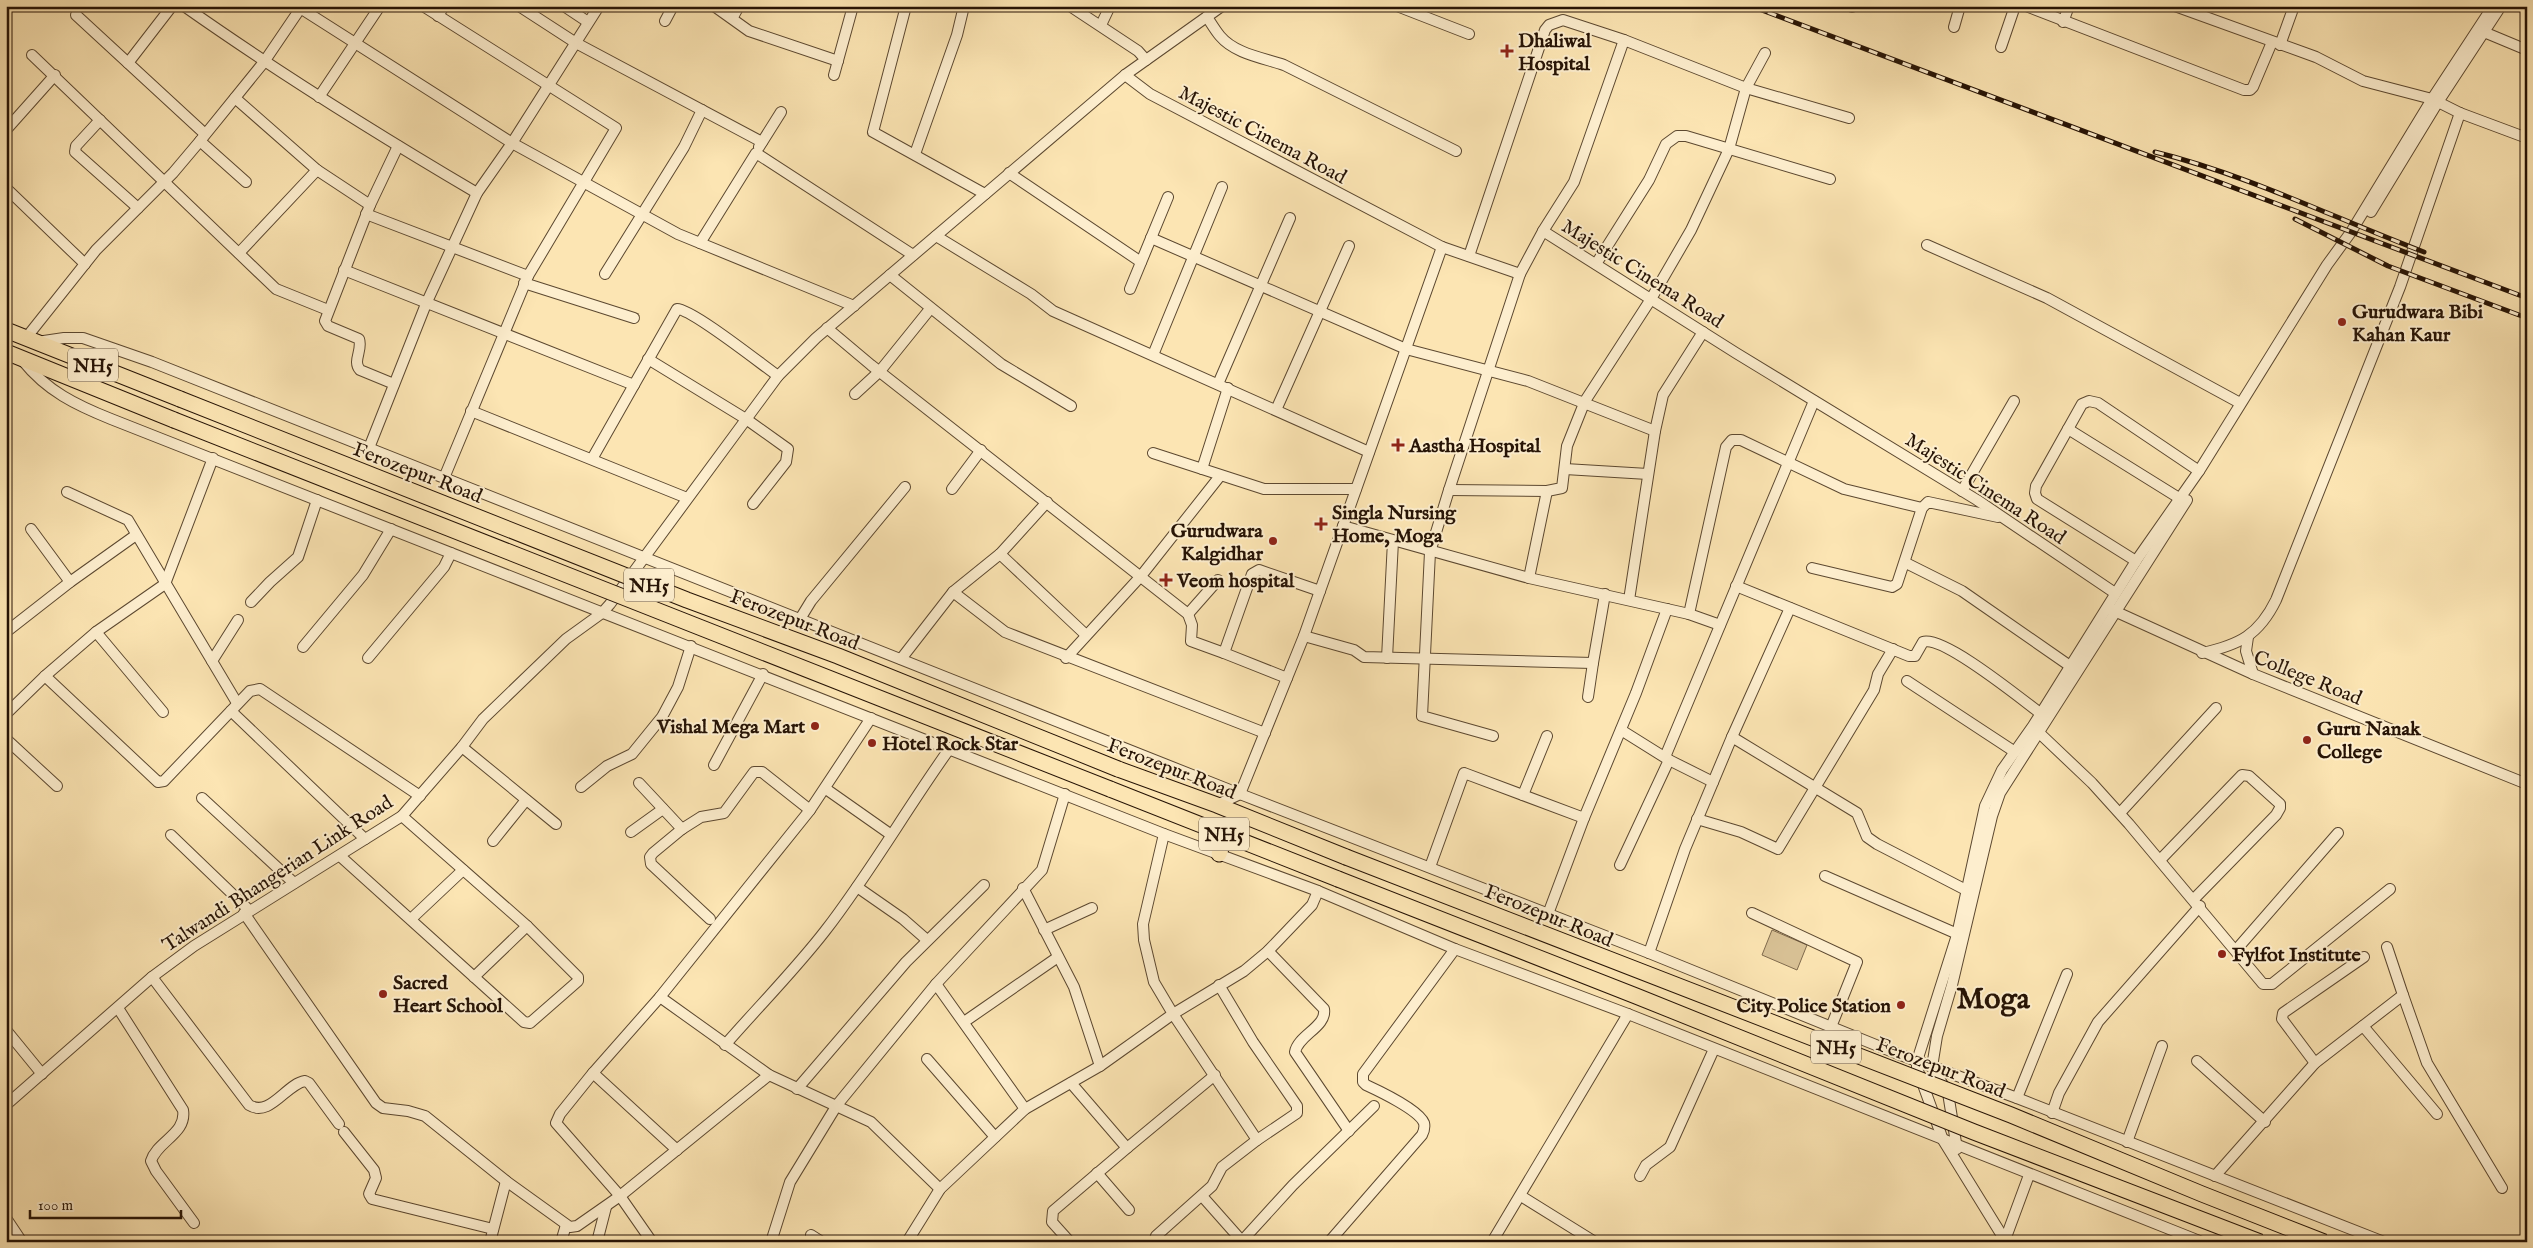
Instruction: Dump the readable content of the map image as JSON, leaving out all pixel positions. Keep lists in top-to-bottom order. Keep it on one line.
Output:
{"streets":{"highway":["NH5","Ferozepur Road"],"street":["Majestic Cinema Road","College Road","Talwandi Bhangerian Link Road"]},"crossings":[["Majestic Cinema Road","Talwandi Bhangerian Link Road"]],"districts":["Moga"],"places":{"health":["Dhaliwal Hospital","Aastha Hospital","Singla Nursing Home, Moga","Veom hospital"],"other":["Gurudwara Bibi Kahan Kaur","Gurudwara Kalgidhar","Vishal Mega Mart","Guru Nanak College","Hotel Rock Star","Fylfot Institute","Sacred Heart School","City Police Station"]},"scale_bar":"100 m"}
